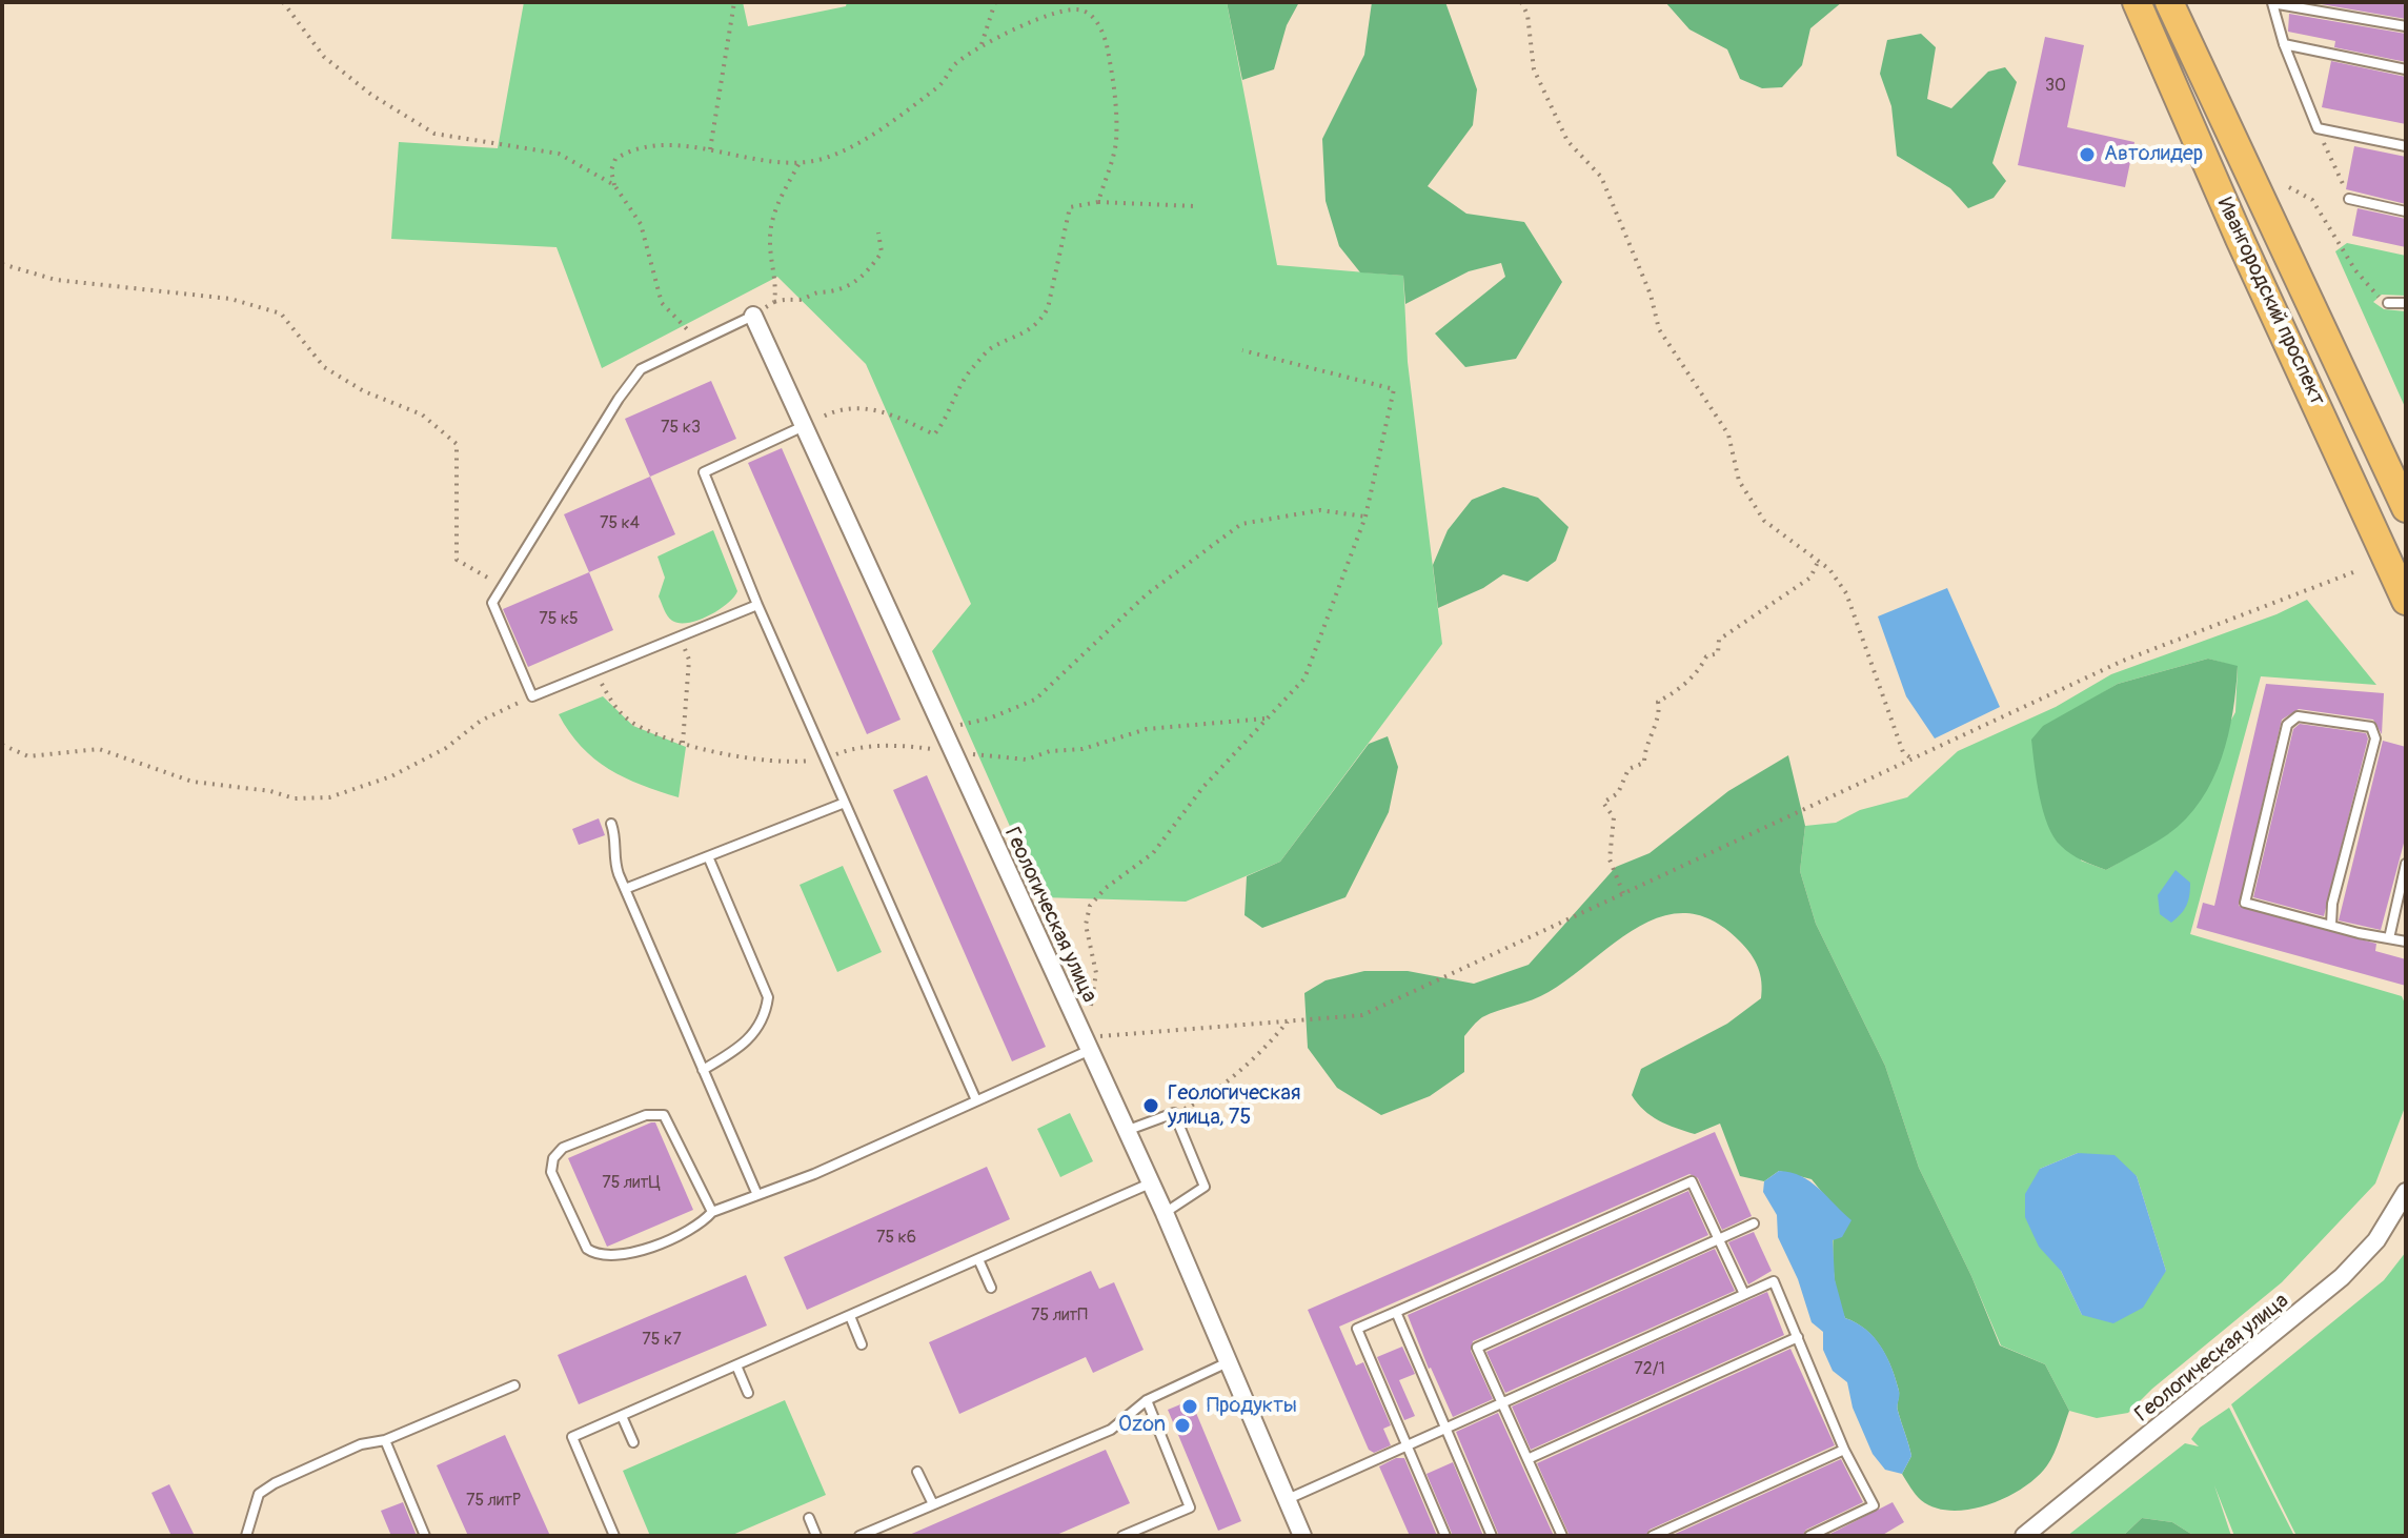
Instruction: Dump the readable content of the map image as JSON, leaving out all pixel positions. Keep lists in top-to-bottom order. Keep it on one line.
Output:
{"streets":{"highway":["Ивангородский проспект"],"street":["Геологическая улица"]},"places":["Автолидер","Геологическая улица, 75","Продукты","Ozon"],"house_numbers":["30","75 к3","75 к4","75 к5","75 литЦ","75 к6","75 литП","75 к7","72/1","75 литР"]}
